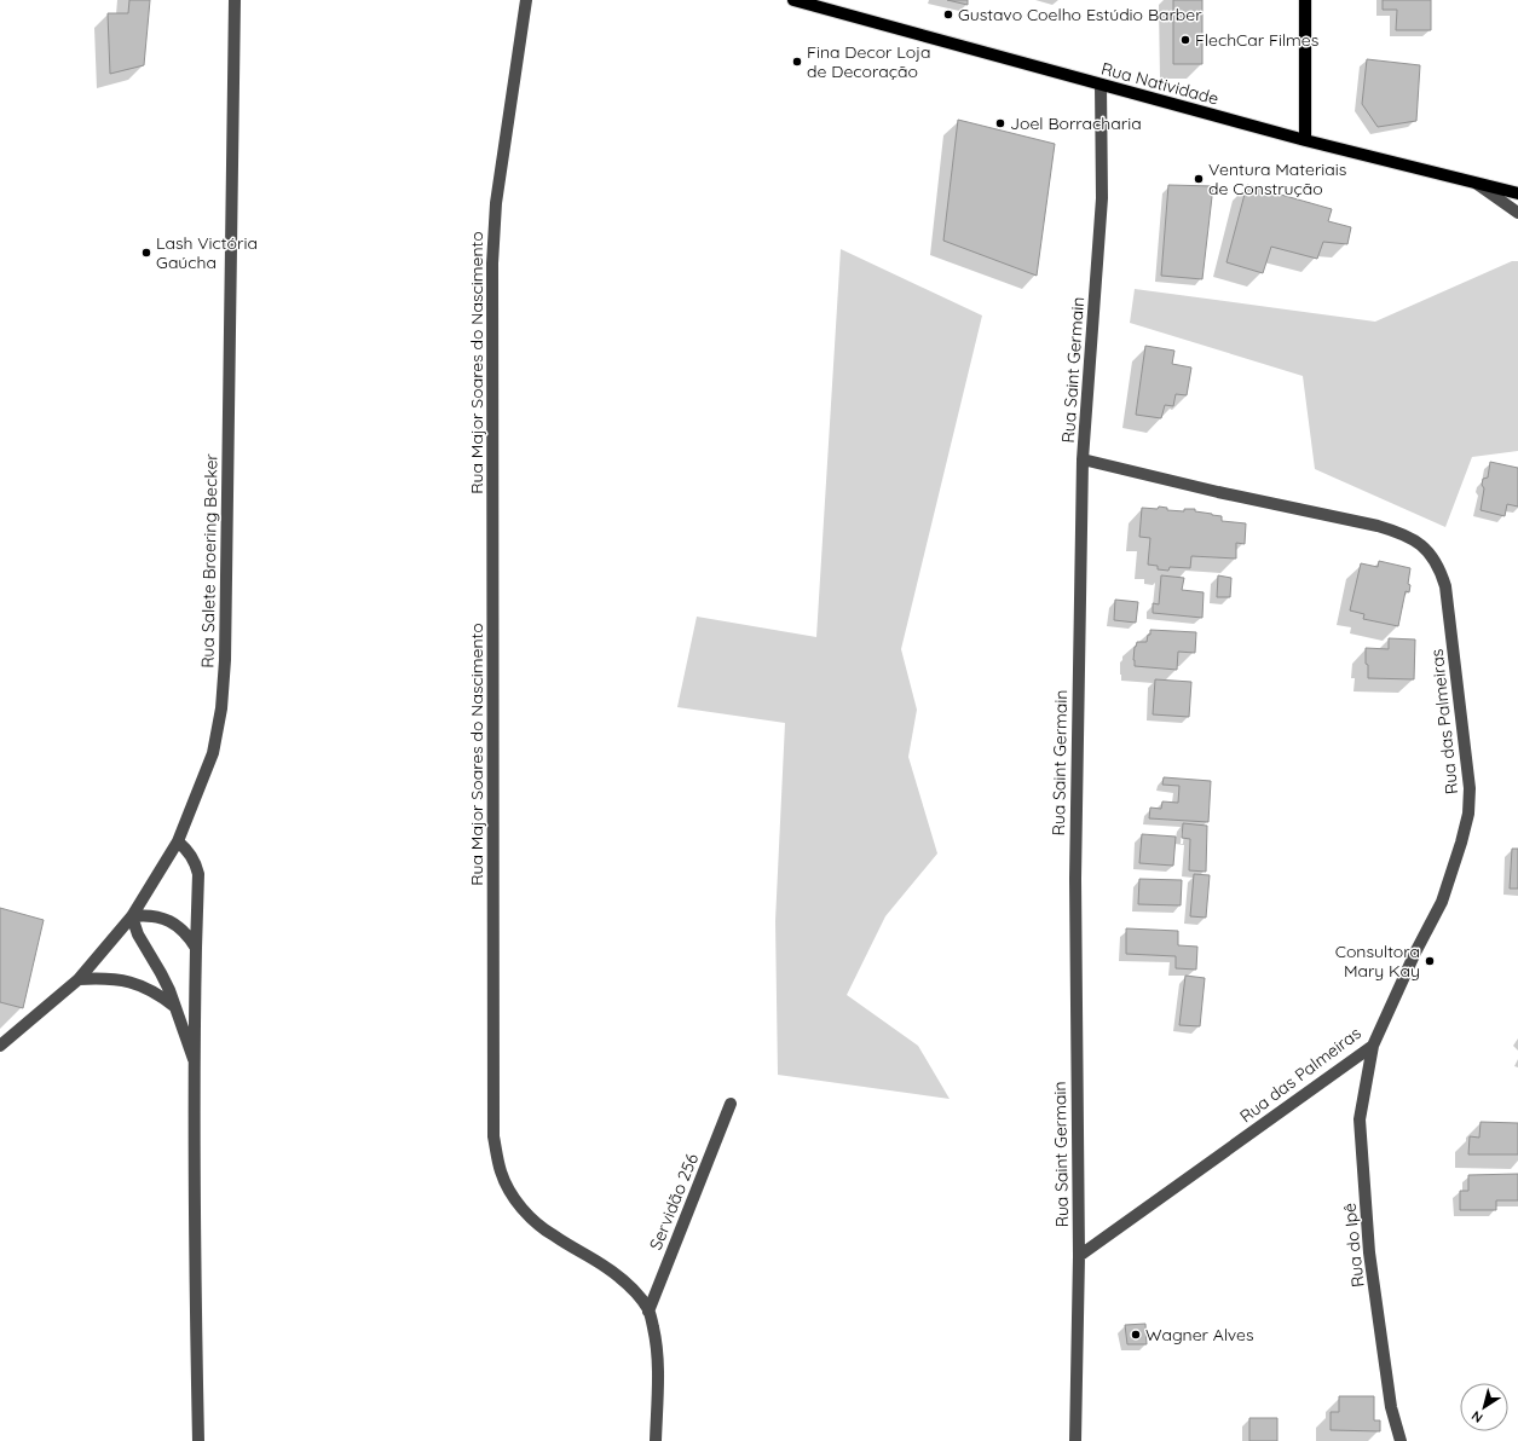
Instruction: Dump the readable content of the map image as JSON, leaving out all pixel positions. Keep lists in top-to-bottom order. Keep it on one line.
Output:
{"streets":{"main road":["Rua Natividade"],"street":["Rua Major Soares do Nascimento","Rua Saint Germain","Rua Salete Broering Becker","Rua das Palmeiras","Servidão 256","Rua do Ipê"]},"crossings":[["Rua Natividade","Rua Saint Germain"],["Rua Major Soares do Nascimento","Servidão 256"],["Rua Saint Germain","Rua das Palmeiras"],["Rua das Palmeiras","Rua do Ipê"]],"places":["Gustavo Coelho Estúdio Barber","FlechCar Filmes","Fina Decor Loja de Decoração","Joel Borracharia","Ventura Materiais de Construção","Lash Victória Gaúcha","Consultora Mary Kay","Wagner Alves"],"north":"bottom left"}
